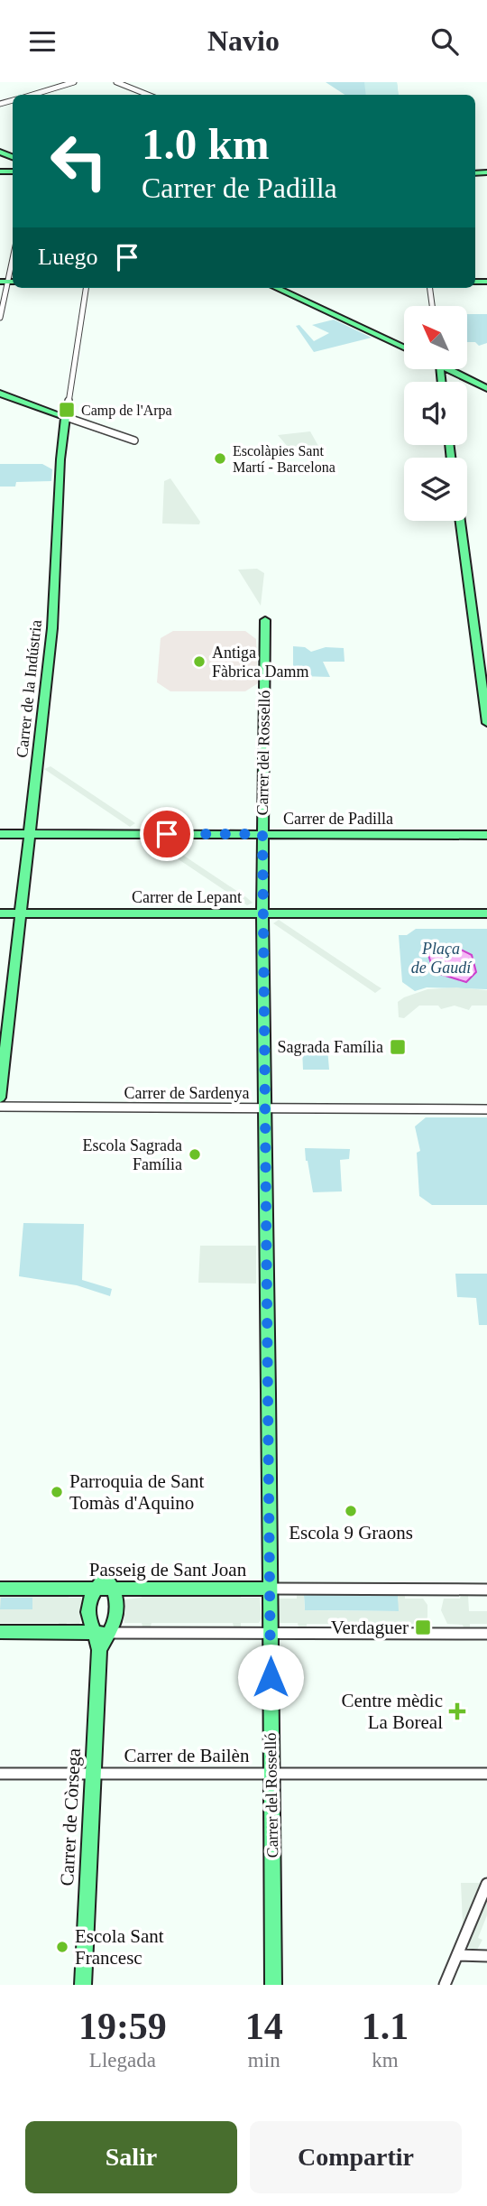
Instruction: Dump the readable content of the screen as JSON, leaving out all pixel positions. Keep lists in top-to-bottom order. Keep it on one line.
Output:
{"streets":{"main road":["Carrer de la Indústria","Carrer del Rosselló","Carrer de Padilla","Carrer de Lepant","Passeig de Sant Joan","Carrer de Còrsega"],"street":["Carrer de Sardenya","Carrer de Bailèn"]},"crossings":[["Carrer de la Indústria","Carrer de Padilla"],["Carrer de la Indústria","Carrer de Lepant"],["Carrer del Rosselló","Carrer de Padilla"],["Carrer del Rosselló","Carrer de Lepant"],["Carrer del Rosselló","Carrer de Sardenya"],["Carrer del Rosselló","Passeig de Sant Joan"],["Carrer del Rosselló","Carrer de Bailèn"],["Carrer de Bailèn","Carrer de Còrsega"]],"parks":["Plaça de Gaudí"],"places":{"transit":["Camp de l'Arpa","Sagrada Família","Verdaguer"],"other":["Escolàpies Sant Martí - Barcelona","Antiga Fàbrica Damm","Escola Sagrada Família","Parroquia de Sant Tomàs d'Aquino","Escola 9 Graons","Escola Sant Francesc"],"health":["Centre mèdic La Boreal"]},"north":"top left","page":{"header":"Navio","turn":["1.0 km","Carrer de Padilla"],"then":"Luego","eta":["19:59","Llegada","14","min","1.1","km"],"buttons":["Salir","Compartir"]}}
